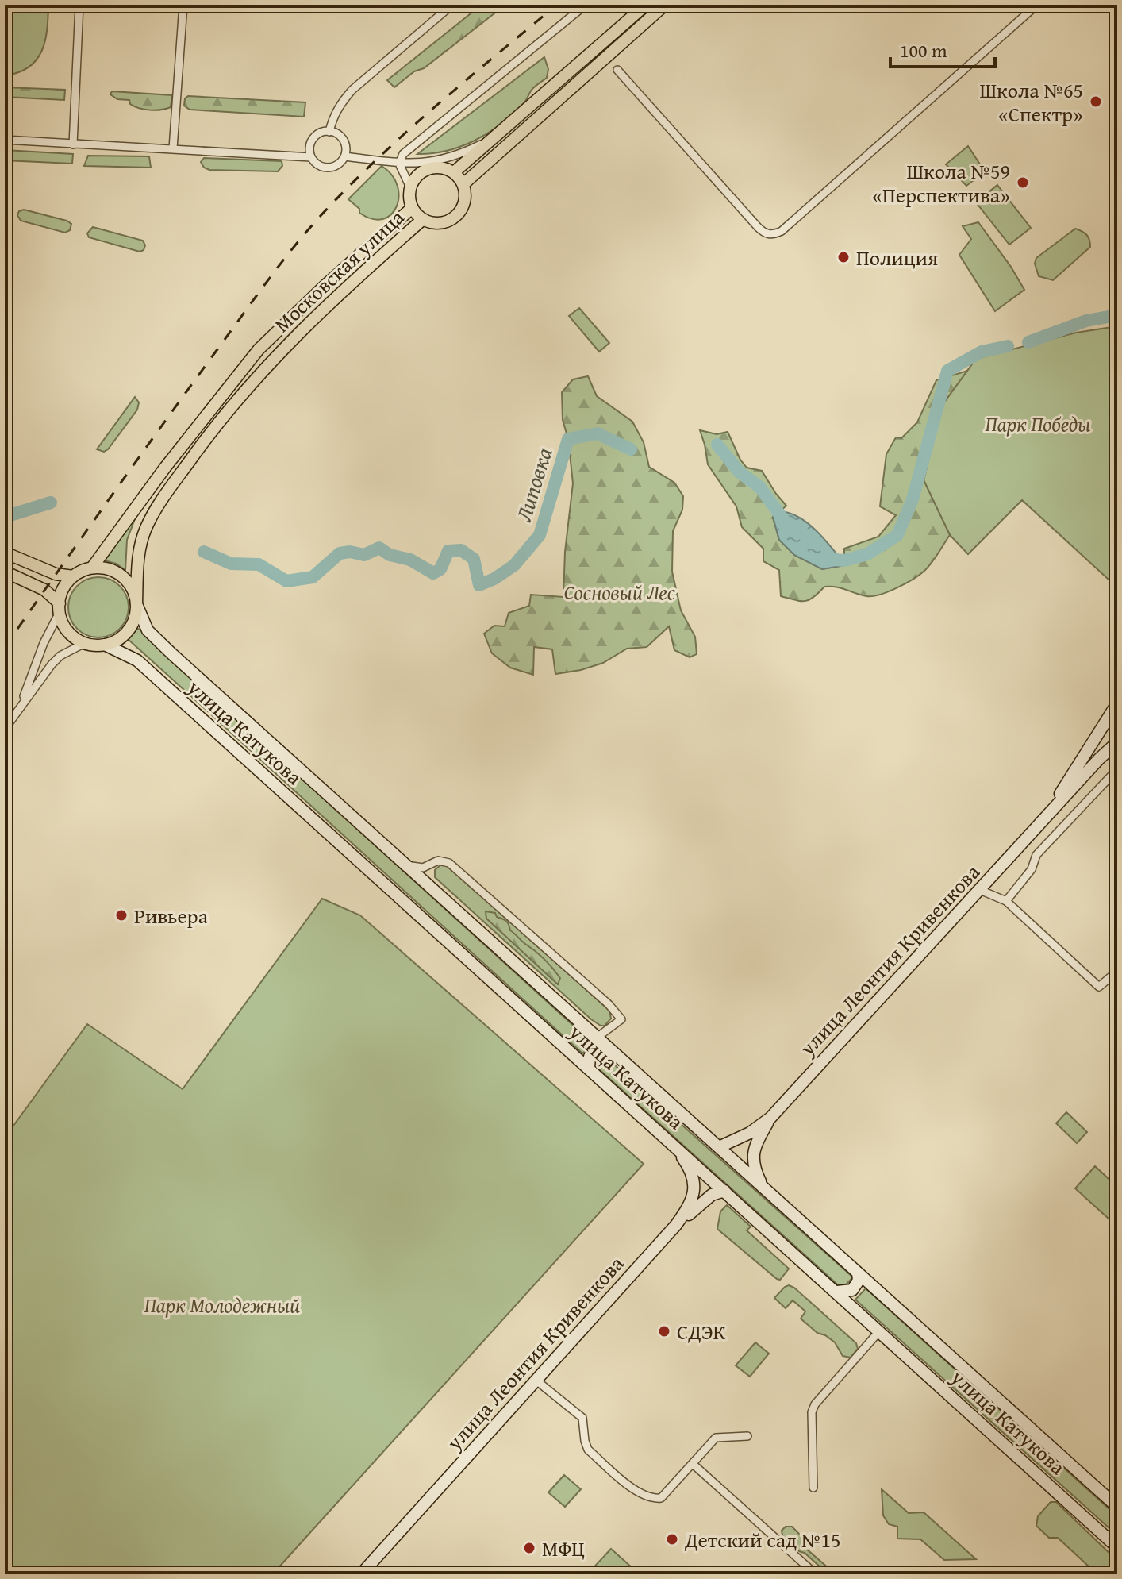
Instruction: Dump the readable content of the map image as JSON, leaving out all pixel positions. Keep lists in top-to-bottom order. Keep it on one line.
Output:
{"streets":{"main road":["Московская улица","улица Катукова","улица Леонтия Кривенкова"]},"crossings":[["Московская улица","улица Катукова"],["улица Катукова","улица Леонтия Кривенкова"]],"water":["Липовка"],"parks":["Парк Победы","Сосновый Лес","Парк Молодежный"],"places":["Школа №65 «Спектр»","Школа №59 «Перспектива»","Полиция","Ривьера","СДЭК","Детский сад №15","МФЦ"],"scale_bar":"100 m"}
